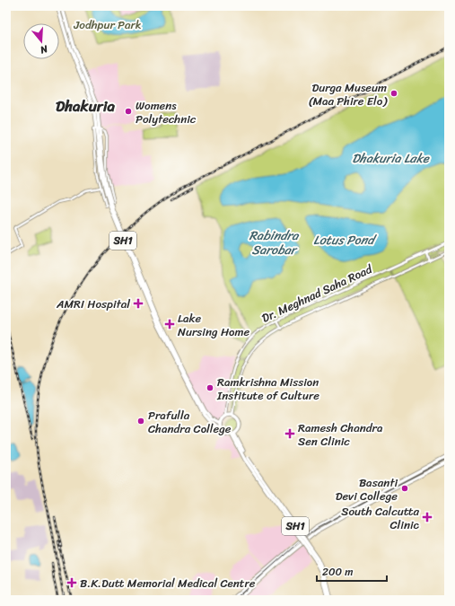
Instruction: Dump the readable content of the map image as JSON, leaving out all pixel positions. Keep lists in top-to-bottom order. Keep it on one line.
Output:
{"streets":{"main road":["SH1"],"street":["Dr. Meghnad Saha Road"]},"crossings":[["SH1","Dr. Meghnad Saha Road"]],"districts":["Dhakuria"],"water":["Dhakuria Lake","Rabindra Sarobar","Lotus Pond"],"parks":["Jodhpur Park"],"places":{"other":["Durga Museum (Maa Phire Elo)","Womens Polytechnic","Ramkrishna Mission Institute of Culture","Prafulla Chandra College","Basanti Devi College"],"health":["AMRI Hospital","Lake Nursing Home","Ramesh Chandra Sen Clinic","South Calcutta Clinic","B.K.Dutt Memorial Medical Centre"]},"scale_bar":"200 m","north":"bottom"}
